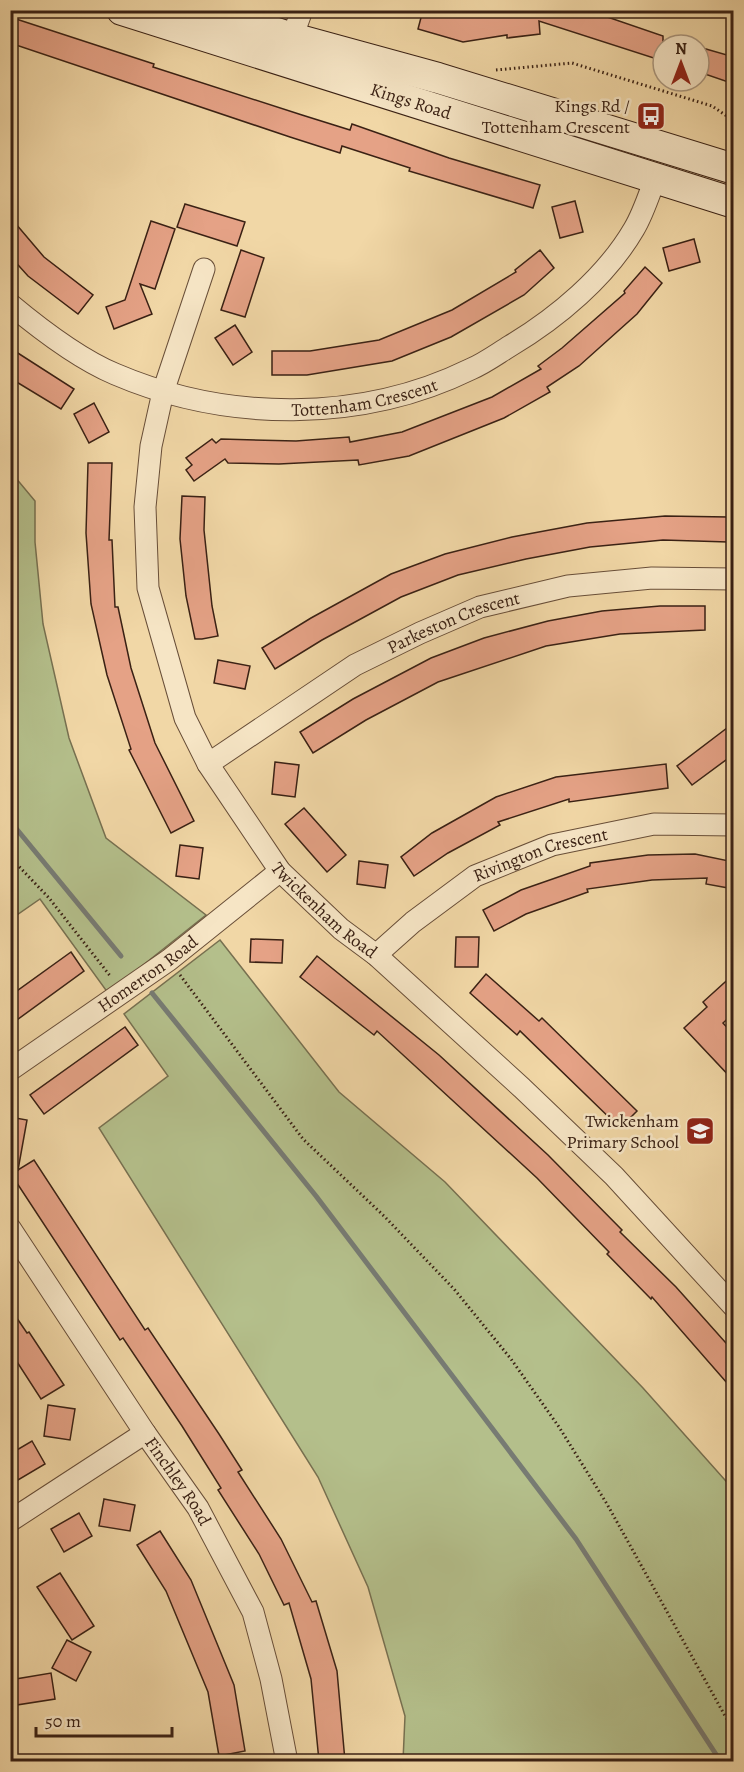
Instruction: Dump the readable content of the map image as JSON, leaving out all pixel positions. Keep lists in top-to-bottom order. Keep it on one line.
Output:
{"streets":{"main road":["Kings Road"],"street":["Tottenham Crescent","Parkeston Crescent","Rivington Crescent","Twickenham Road","Homerton Road","Finchley Road"]},"crossings":[["Kings Road","Tottenham Crescent"],["Tottenham Crescent","Twickenham Road"],["Parkeston Crescent","Twickenham Road"],["Rivington Crescent","Twickenham Road"],["Twickenham Road","Homerton Road"]],"places":{"bus stop":["Kings Rd / Tottenham Crescent"],"school or university":["Twickenham Primary School"]},"scale_bar":"50 m","north":"top"}
